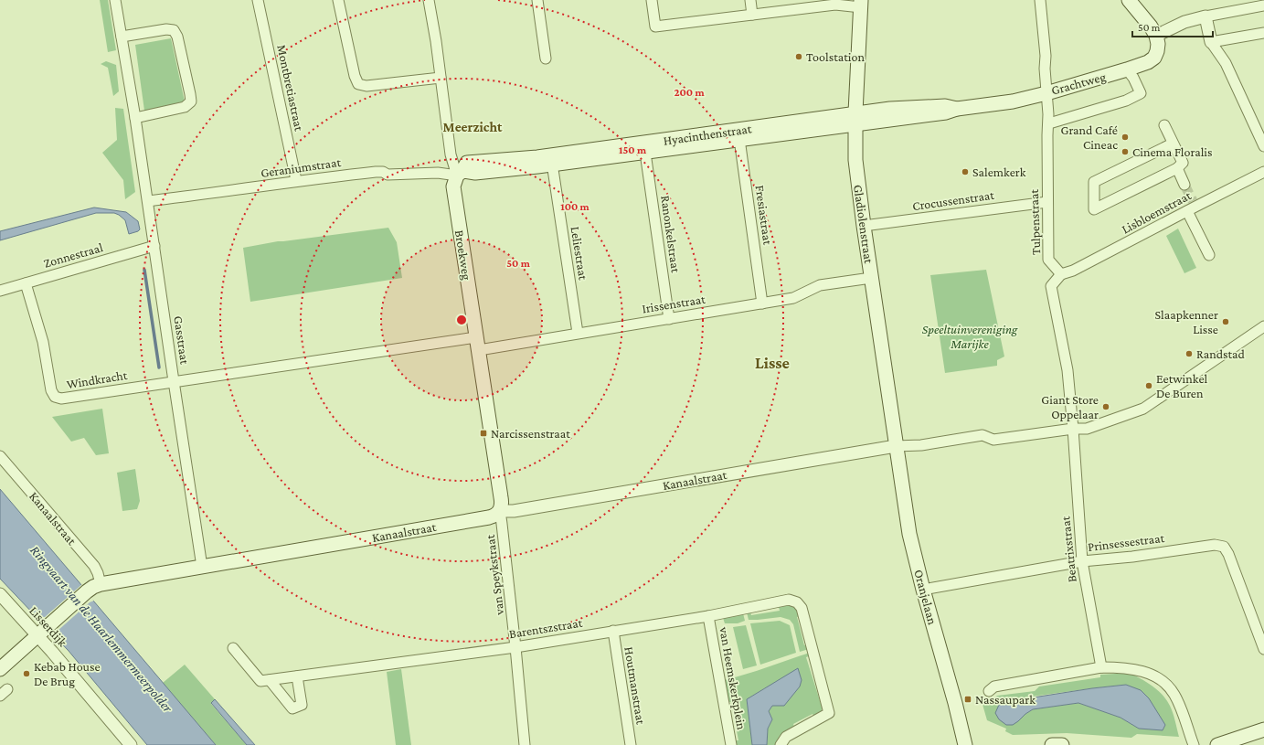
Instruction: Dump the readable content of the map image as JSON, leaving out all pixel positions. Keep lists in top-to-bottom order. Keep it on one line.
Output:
{"streets":{"main road":["Grachtweg","Hyacinthenstraat","Gladiolenstraat","Broekweg","Kanaalstraat","Oranjelaan"],"street":["Montbretiastraat","Geraniumstraat","Crocussenstraat","Lisbloemstraat","Fresiastraat","Tulpenstraat","Ranonkelstraat","Leliestraat","Zonnestraal","Irissenstraat","Gasstraat","Windkracht","Prinsessestraat","Beatrixstraat","van Speykstraat","Lisserdijk","Barentszstraat","van Heemskerkplein","Houtmanstraat"]},"crossings":[["Grachtweg","Hyacinthenstraat"],["Grachtweg","Tulpenstraat"],["Montbretiastraat","Geraniumstraat"],["Hyacinthenstraat","Geraniumstraat"],["Hyacinthenstraat","Fresiastraat"],["Hyacinthenstraat","Tulpenstraat"],["Hyacinthenstraat","Gladiolenstraat"],["Hyacinthenstraat","Ranonkelstraat"],["Hyacinthenstraat","Leliestraat"],["Hyacinthenstraat","Broekweg"],["Geraniumstraat","Broekweg"],["Geraniumstraat","Gasstraat"],["Crocussenstraat","Tulpenstraat"],["Crocussenstraat","Gladiolenstraat"],["Lisbloemstraat","Tulpenstraat"],["Fresiastraat","Irissenstraat"],["Gladiolenstraat","Irissenstraat"],["Gladiolenstraat","Kanaalstraat"],["Gladiolenstraat","Oranjelaan"],["Ranonkelstraat","Irissenstraat"],["Leliestraat","Irissenstraat"],["Zonnestraal","Gasstraat"],["Zonnestraal","Windkracht"],["Broekweg","Irissenstraat"],["Broekweg","Kanaalstraat"],["Broekweg","van Speykstraat"],["Gasstraat","Windkracht"],["Gasstraat","Kanaalstraat"],["Kanaalstraat","Beatrixstraat"],["Kanaalstraat","van Speykstraat"],["Kanaalstraat","Oranjelaan"],["Kanaalstraat","Lisserdijk"],["Prinsessestraat","Beatrixstraat"],["Prinsessestraat","Oranjelaan"],["van Speykstraat","Barentszstraat"],["Barentszstraat","van Heemskerkplein"],["Barentszstraat","Houtmanstraat"]],"districts":["Meerzicht","Lisse"],"water":["Ringvaart van de Haarlemmermeerpolder"],"parks":["Speeltuinvereniging Marijke"],"places":{"other":["Toolstation","Grand Café Cineac","Cinema Floralis","Salemkerk","Slaapkenner Lisse","Randstad","Eetwinkel De Buren","Giant Store Oppelaar","Kebab House De Brug"],"transit":["Narcissenstraat","Nassaupark"]},"scale_bar":"50 m","rings":["200 m","150 m","100 m","50 m"]}
